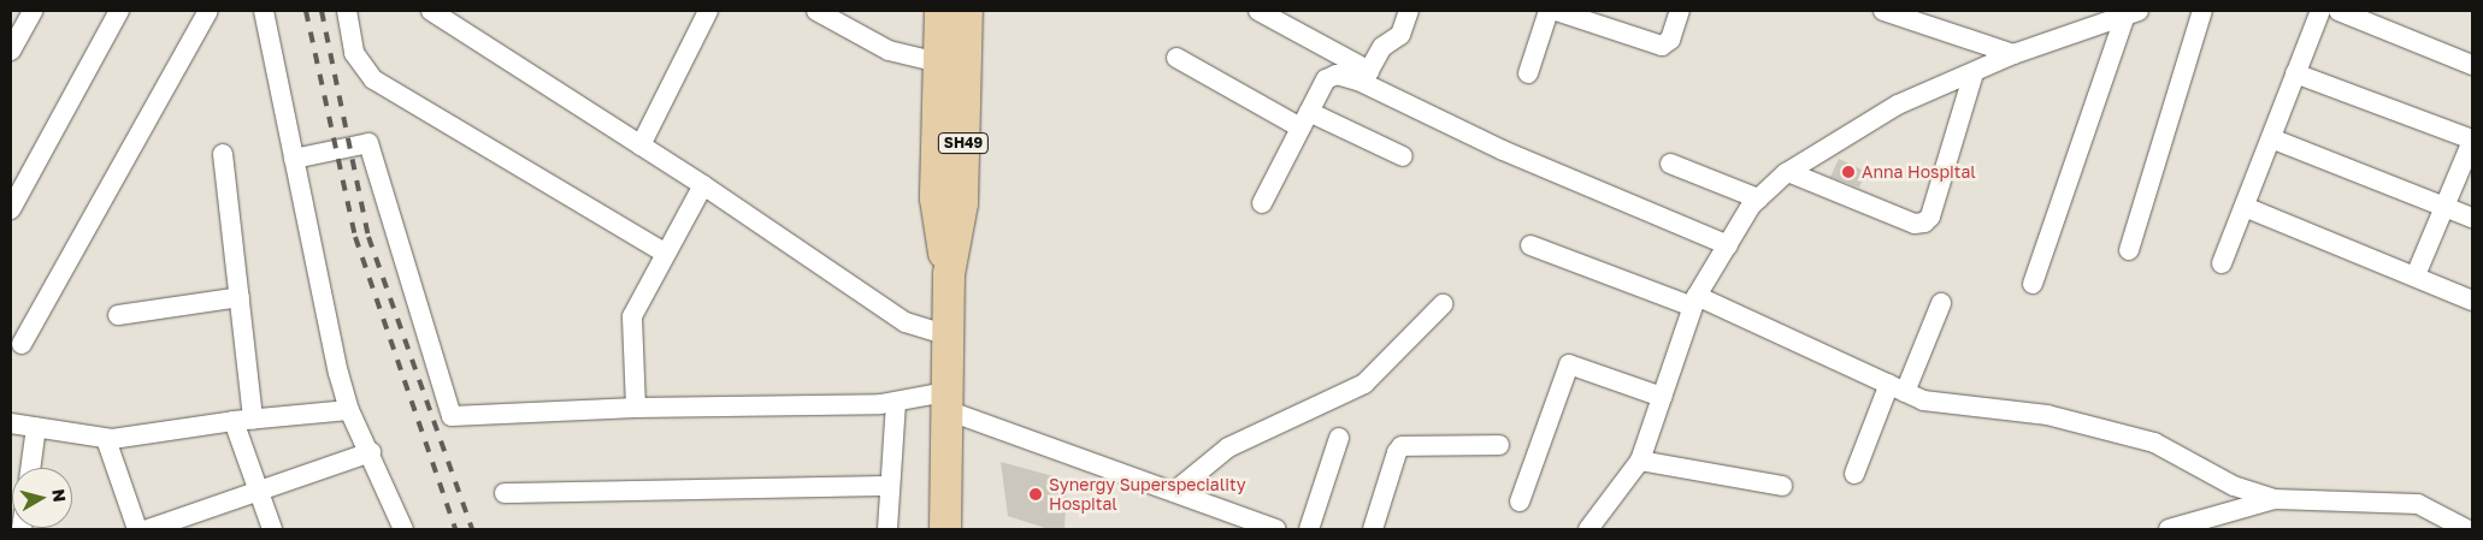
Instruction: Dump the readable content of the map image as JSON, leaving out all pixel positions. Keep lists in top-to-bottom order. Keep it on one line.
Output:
{"streets":{"main road":["SH49"]},"places":["Anna Hospital","Synergy Superspeciality Hospital"],"north":"right"}
